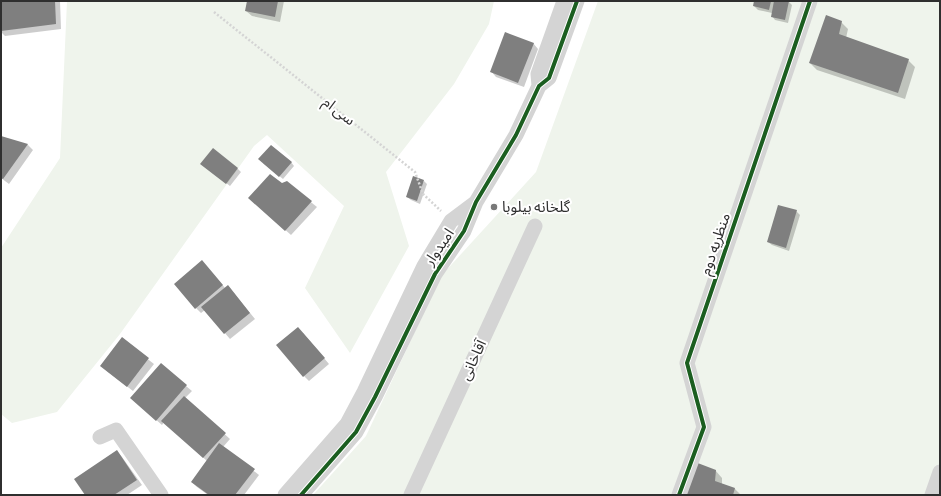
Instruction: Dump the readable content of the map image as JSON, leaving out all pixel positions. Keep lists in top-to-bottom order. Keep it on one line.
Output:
{"streets":{"street":["منظریه دوم","امیدوار","آقاخانی"],"path":["سی ام"]},"crossings":[["سی ام","امیدوار"]],"places":["گلخانه بیلوبا"]}
